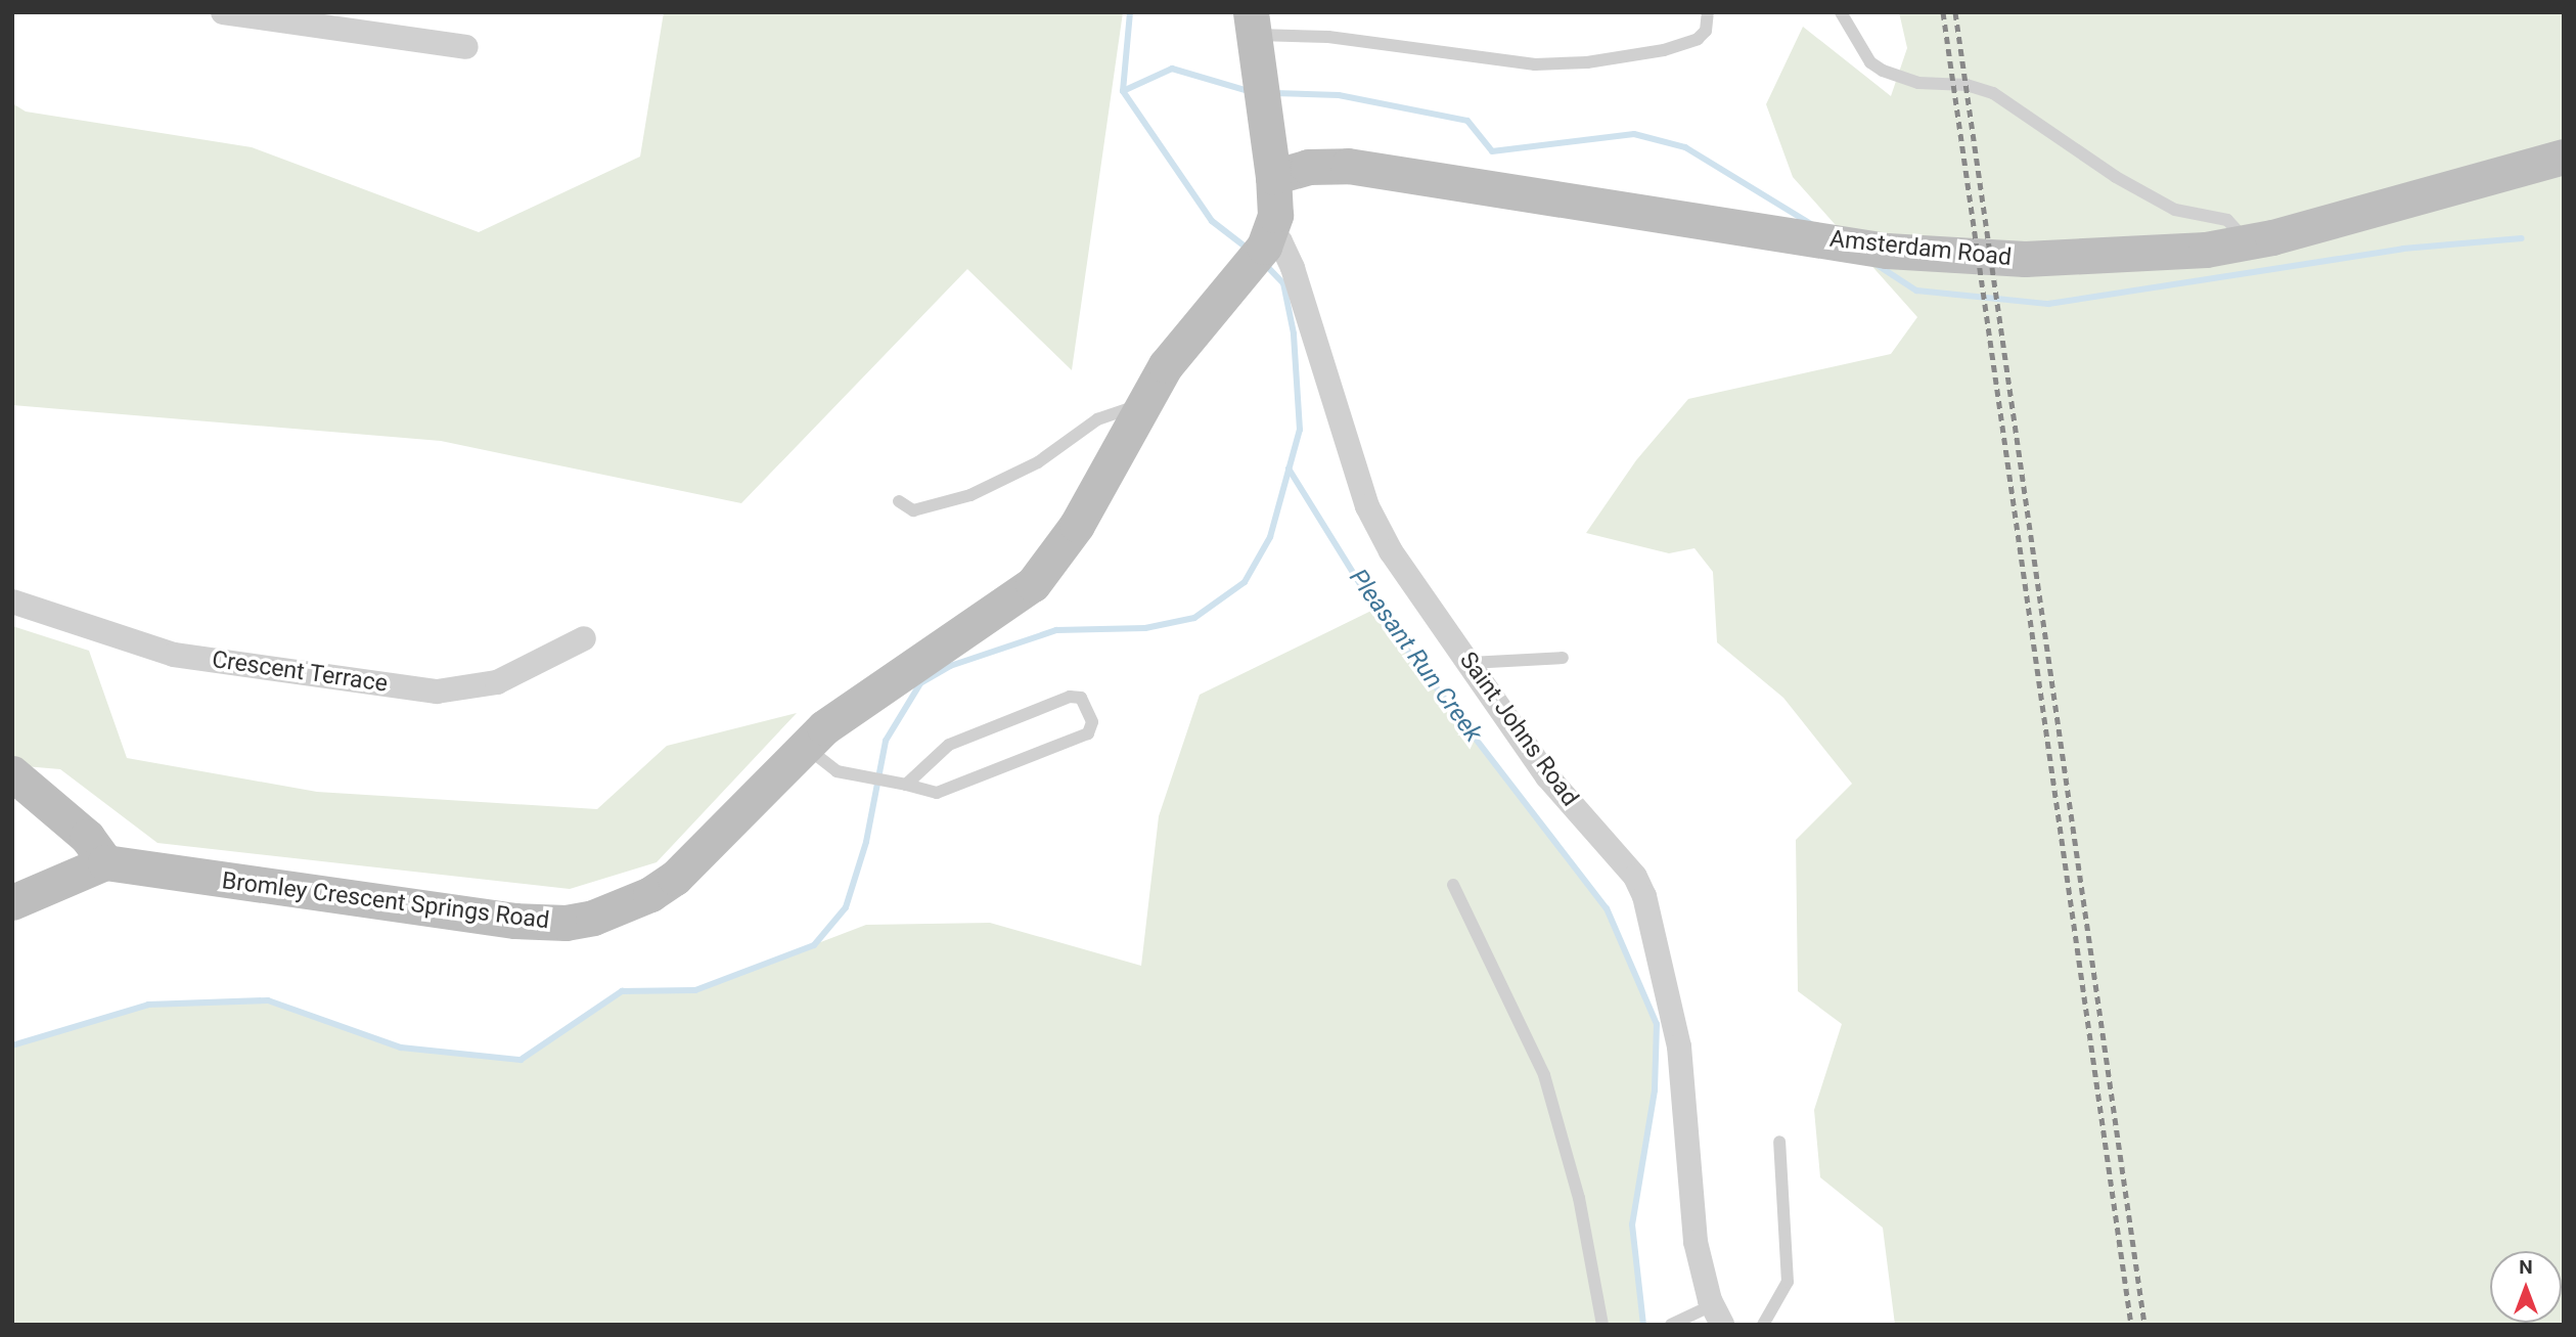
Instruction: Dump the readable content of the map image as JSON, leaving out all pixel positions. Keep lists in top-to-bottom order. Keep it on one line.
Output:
{"streets":{"street":["Amsterdam Road","Crescent Terrace","Saint Johns Road","Bromley Crescent Springs Road"]},"crossings":[["Saint Johns Road","Bromley Crescent Springs Road"]],"water":["Pleasant Run Creek"],"north":"top"}
